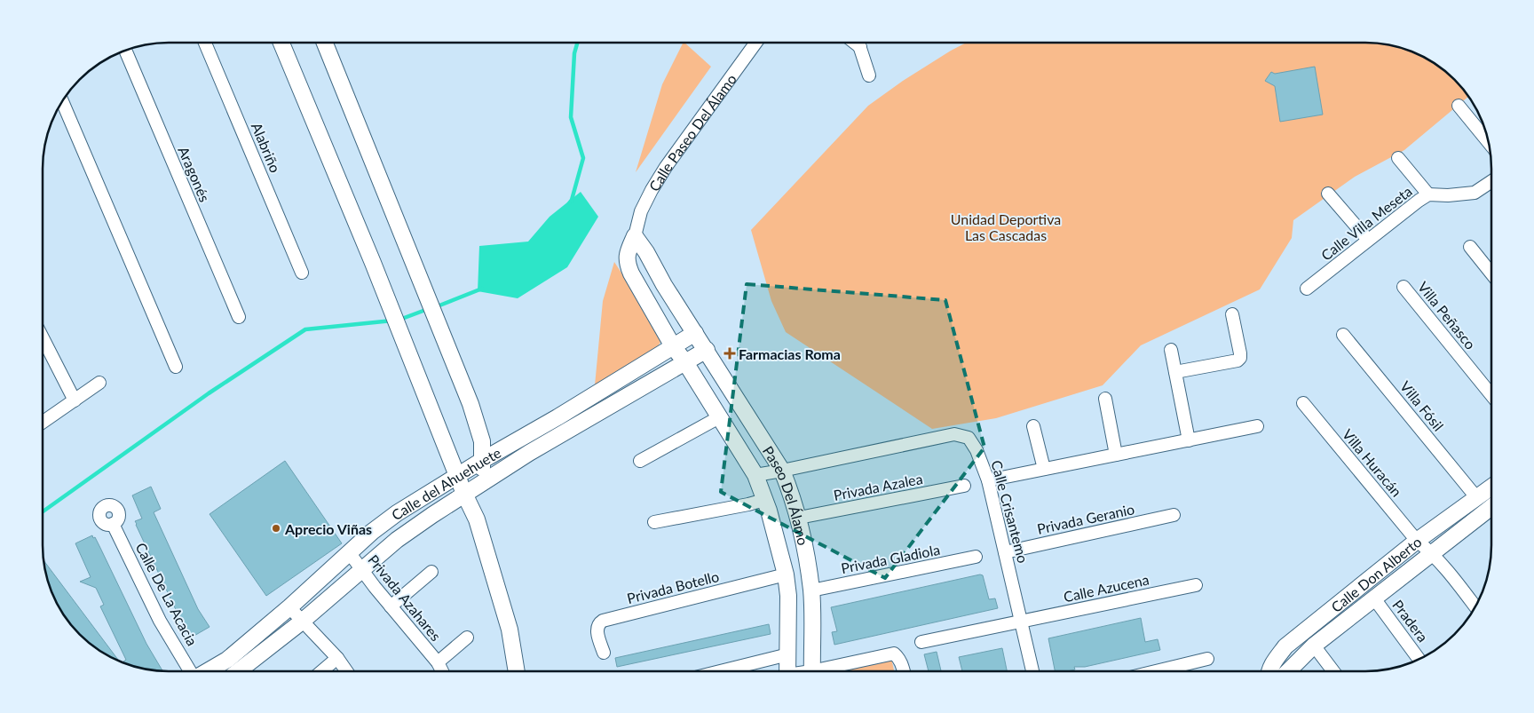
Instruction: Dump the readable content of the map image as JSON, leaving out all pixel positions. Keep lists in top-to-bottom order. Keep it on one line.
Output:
{"streets":{"street":["Calle Paseo Del Álamo","Alabriño","Aragonés","Calle Villa Meseta","Villa Peñasco","Villa Fósil","Villa Huracán","Calle del Ahuehuete","Privada Azalea","Paseo Del Álamo","Calle Crisantemo","Privada Geranio","Privada Gladiola","Calle Don Alberto","Privada Botello","Calle Azucena","Calle De La Acacia","Privada Azahares","Pradera"]},"crossings":[["Calle Paseo Del Álamo","Calle del Ahuehuete"],["Calle Paseo Del Álamo","Paseo Del Álamo"],["Villa Fósil","Calle Don Alberto"],["Villa Huracán","Calle Don Alberto"],["Calle del Ahuehuete","Paseo Del Álamo"],["Calle del Ahuehuete","Privada Azahares"],["Privada Azalea","Paseo Del Álamo"],["Paseo Del Álamo","Calle Crisantemo"],["Paseo Del Álamo","Privada Gladiola"],["Paseo Del Álamo","Privada Botello"],["Calle Crisantemo","Privada Geranio"],["Calle Crisantemo","Calle Azucena"],["Calle Don Alberto","Pradera"]],"parks":["Unidad Deportiva Las Cascadas"],"places":{"health":["Farmacias Roma"],"other":["Aprecio Viñas"]}}
